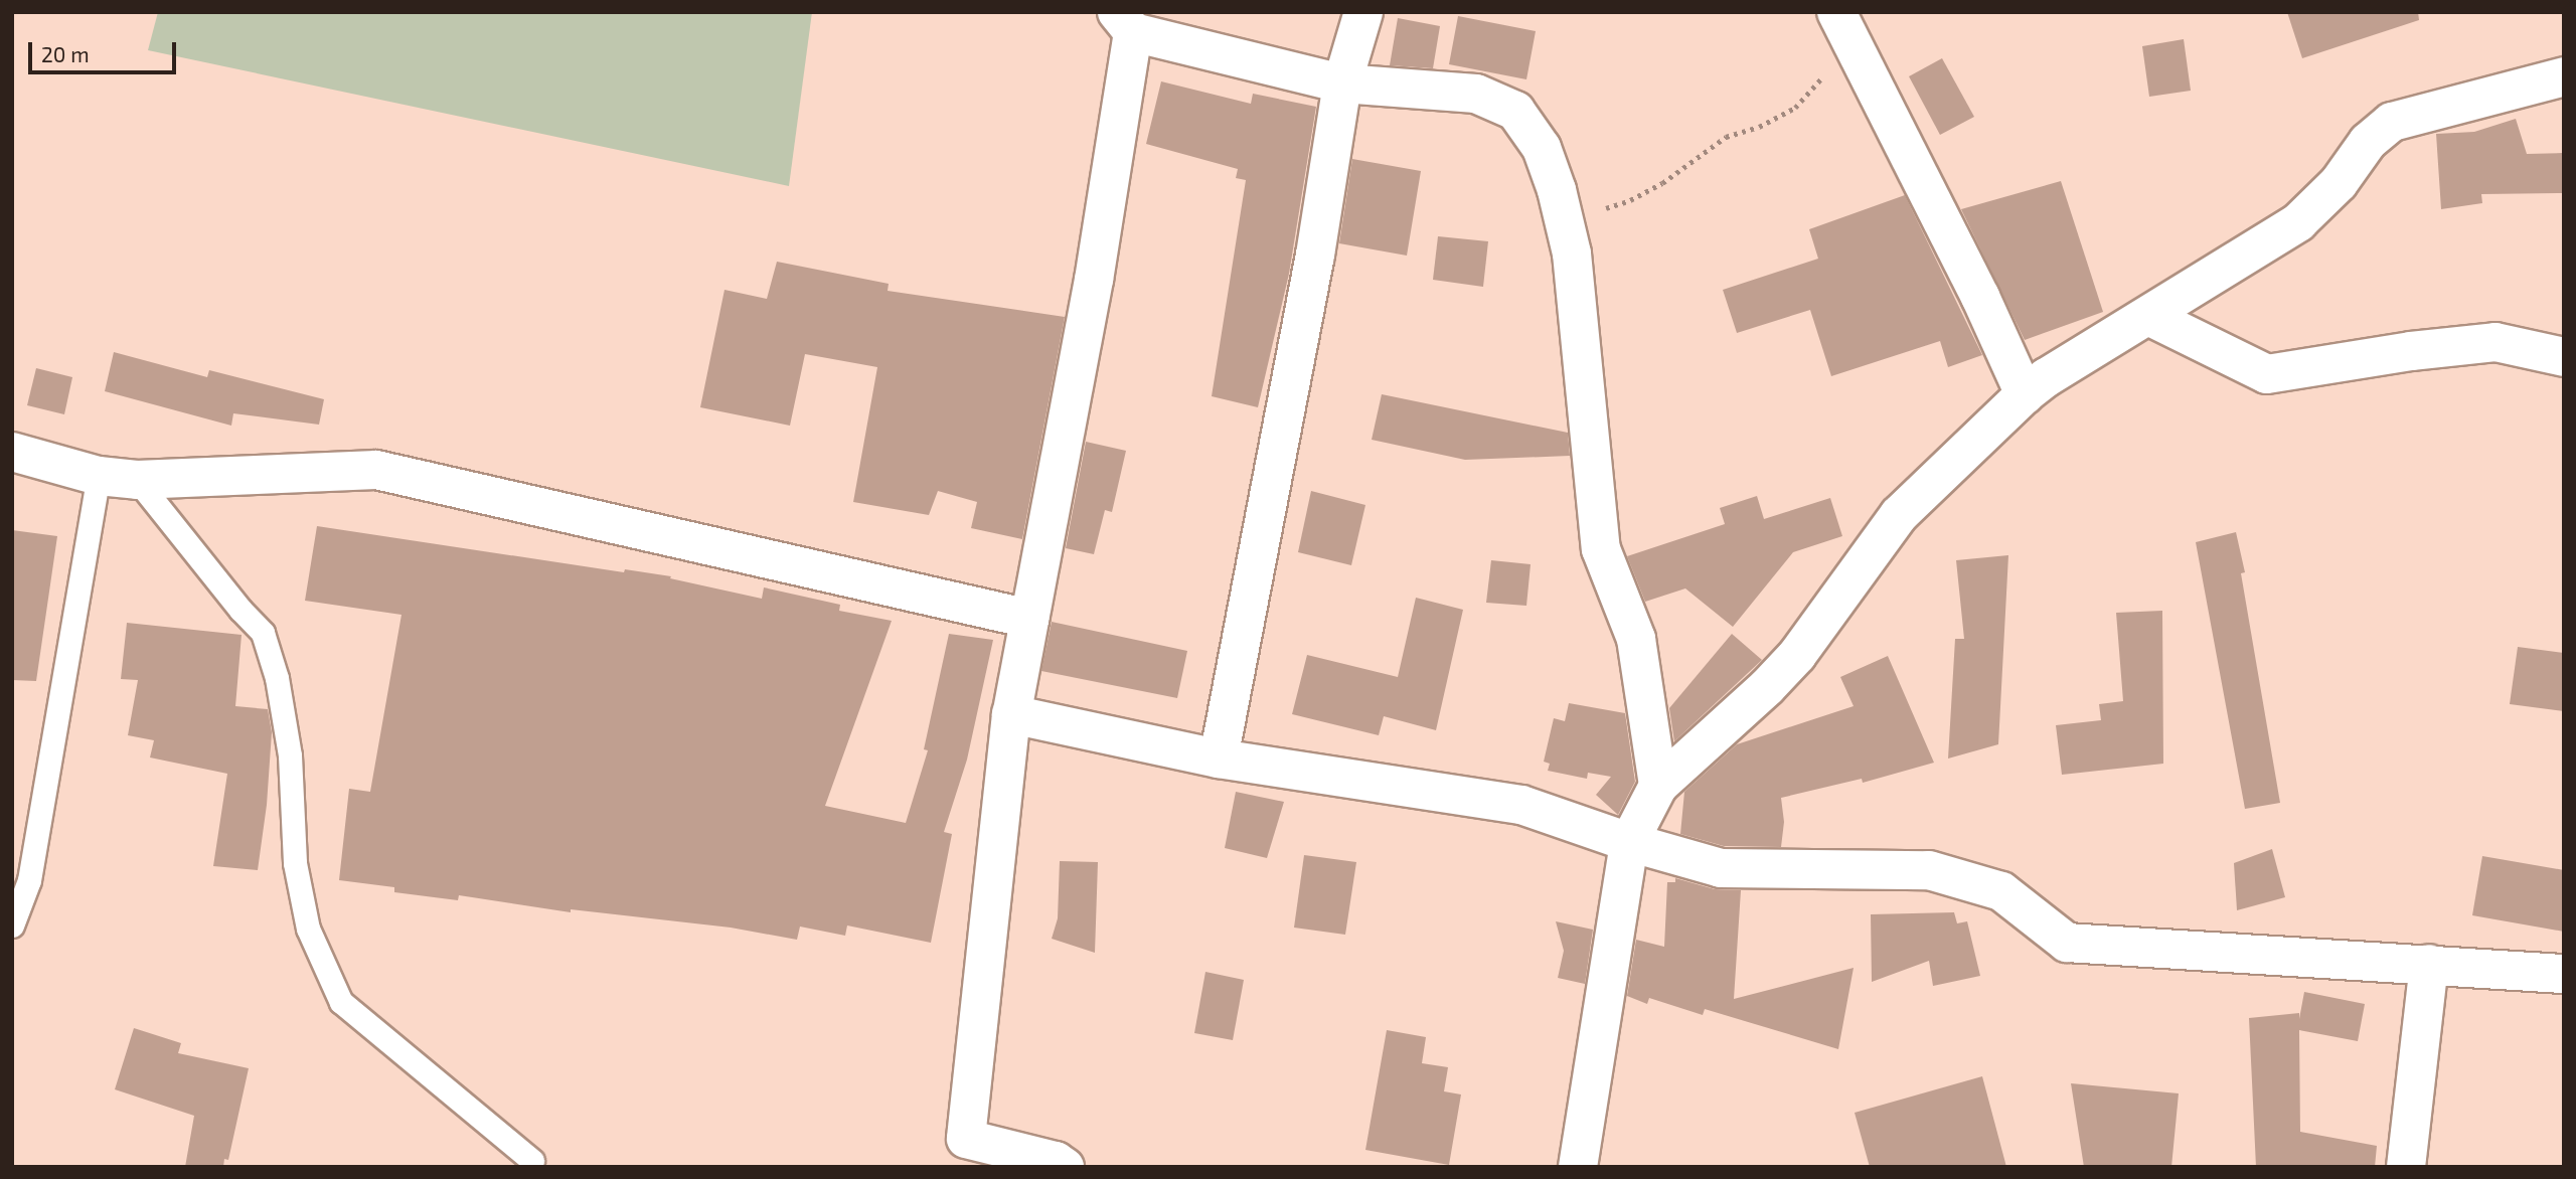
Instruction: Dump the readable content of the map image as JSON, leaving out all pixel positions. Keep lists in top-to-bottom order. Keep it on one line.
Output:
{"scale_bar":"20 m"}
